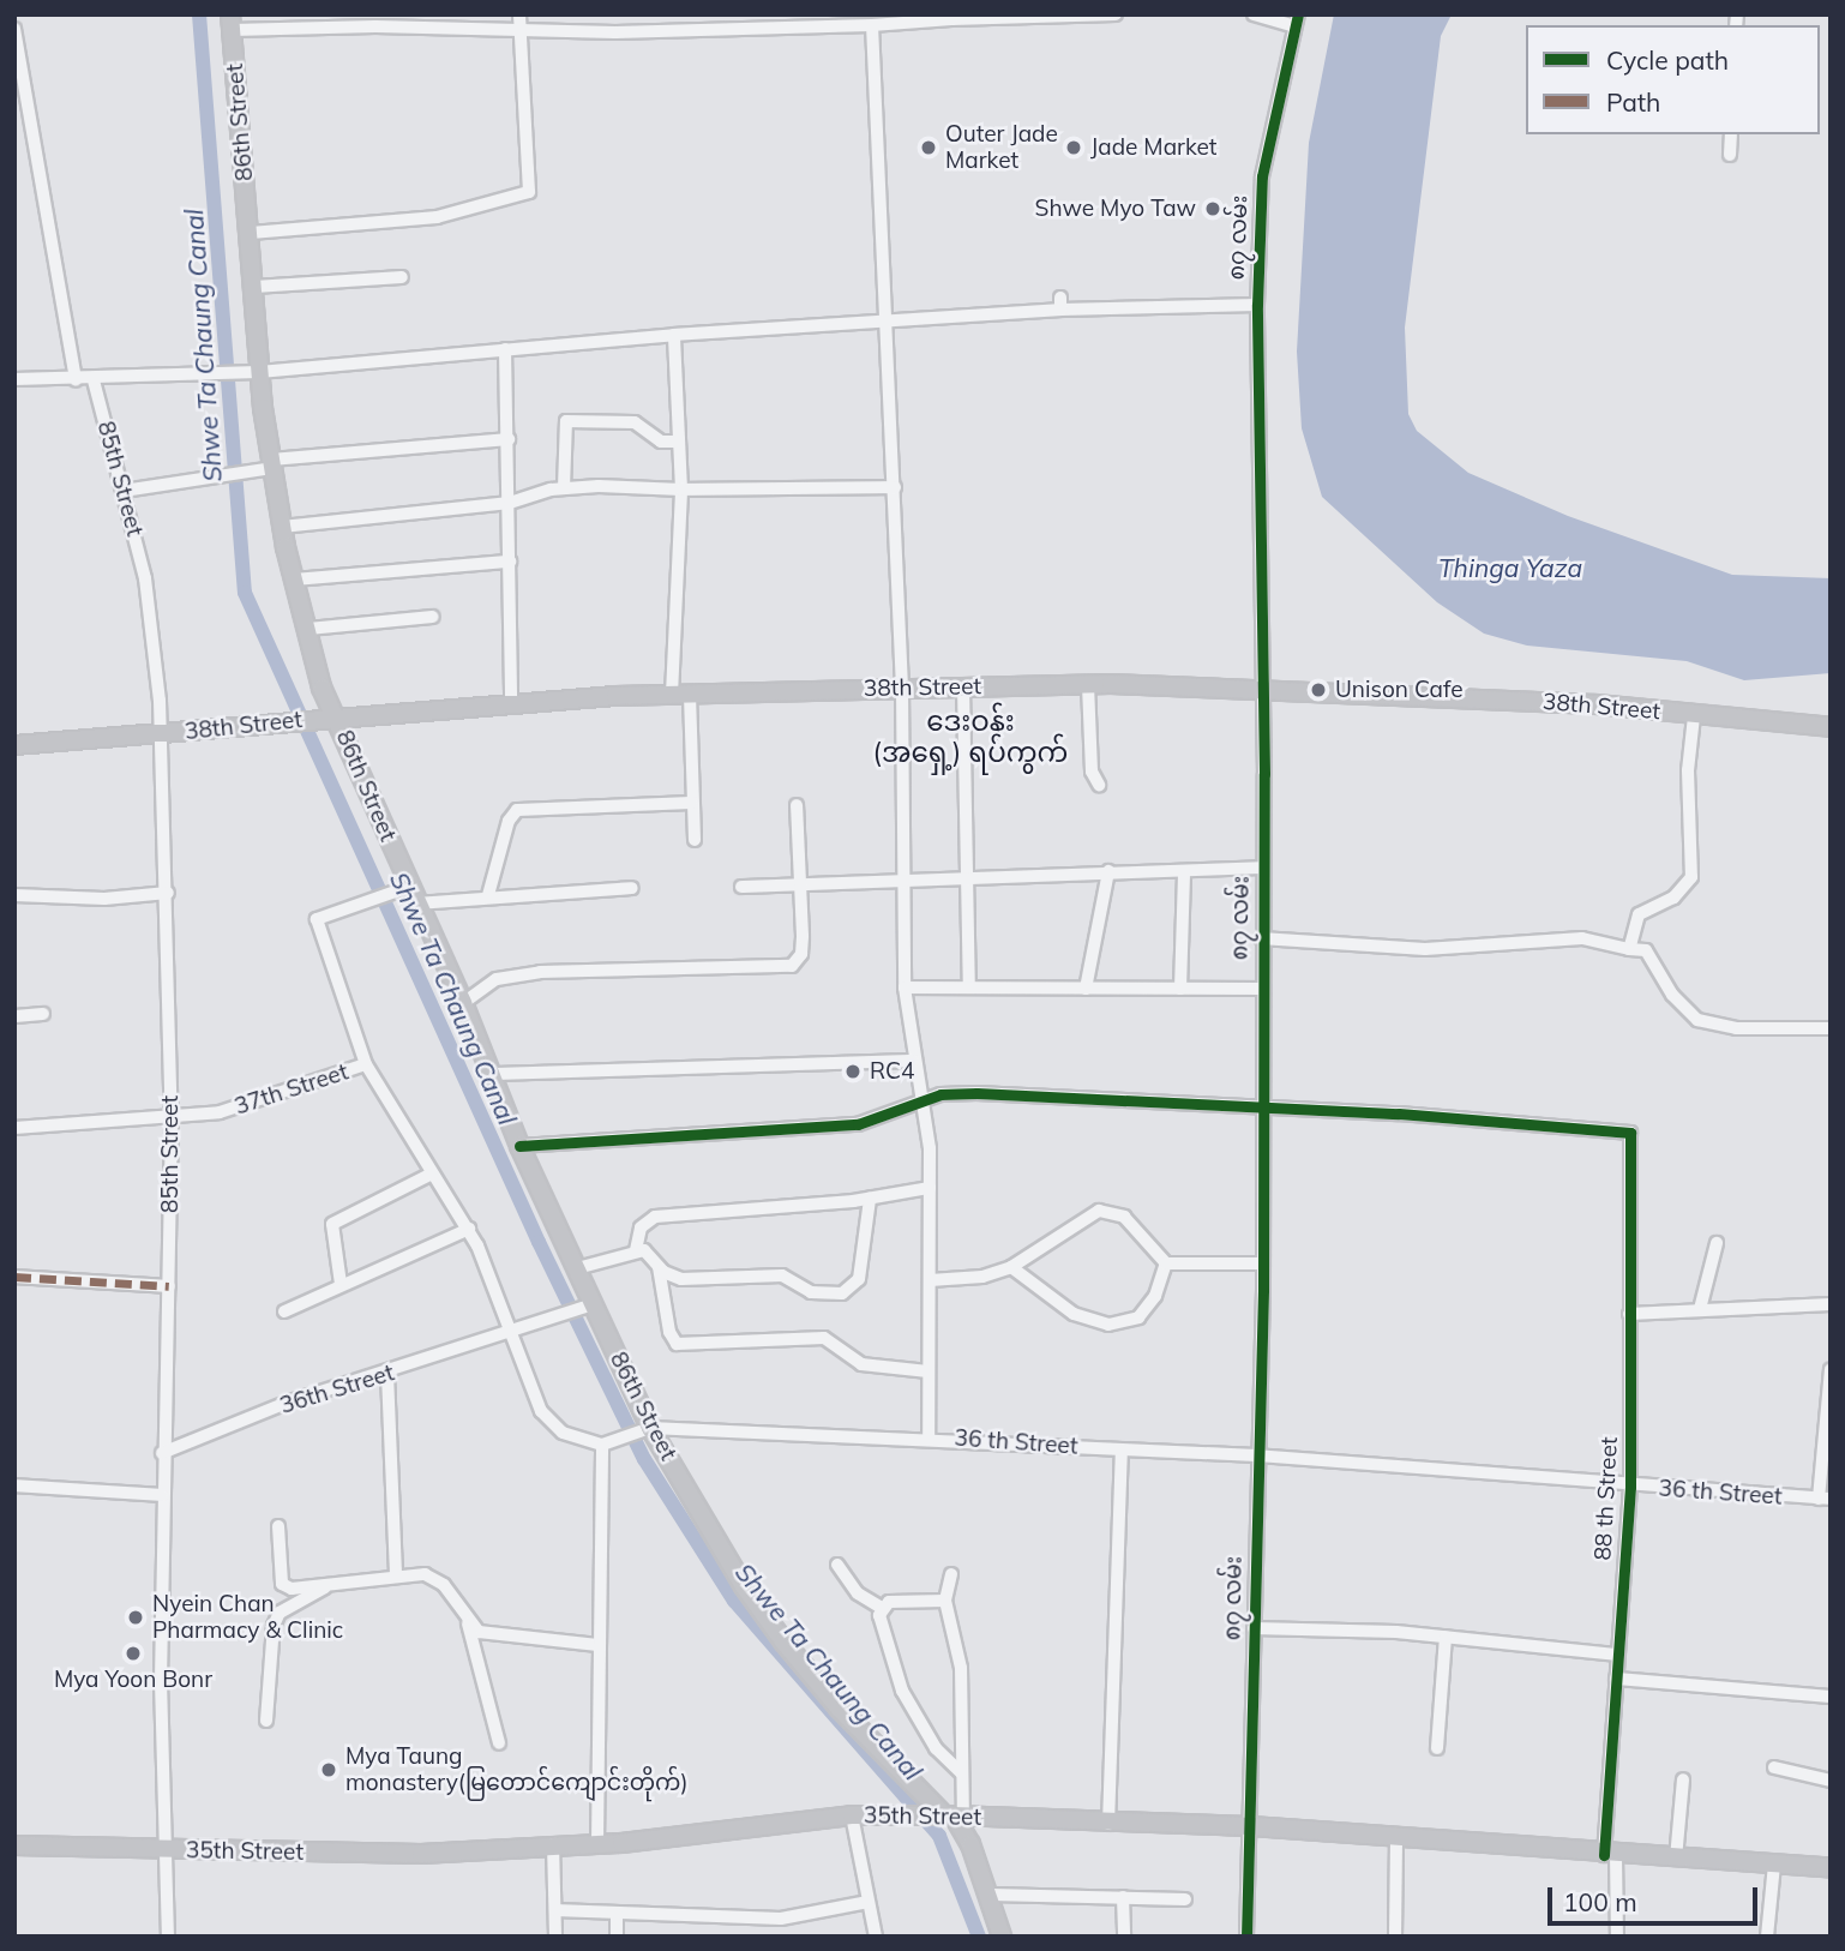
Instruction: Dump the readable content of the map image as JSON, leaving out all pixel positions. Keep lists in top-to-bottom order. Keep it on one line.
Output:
{"streets":{"main road":["86th Street","38th Street","35th Street"],"street":["၈၇ လမ်း","85th Street","37th Street","36th Street","36 th Street","88 th Street"]},"crossings":[["86th Street","38th Street"],["86th Street","36th Street"],["86th Street","36 th Street"],["86th Street","35th Street"],["၈၇ လမ်း","38th Street"],["၈၇ လမ်း","36 th Street"],["၈၇ လမ်း","88 th Street"],["၈၇ လမ်း","35th Street"],["85th Street","38th Street"],["85th Street","37th Street"],["85th Street","36th Street"],["85th Street","35th Street"],["36 th Street","88 th Street"],["88 th Street","35th Street"]],"districts":["ဒေးဝန်း (အရှေ့) ရပ်ကွက်"],"water":["Shwe Ta Chaung Canal","Thinga Yaza"],"places":["Outer Jade Market","Jade Market","Shwe Myo Taw","Unison Cafe","RC4","Nyein Chan Pharmacy & Clinic","Mya Yoon Bonr","Mya Taung monastery(မြတောင်ကျောင်းတိုက်)"],"legend":["Cycle path","Path"],"scale_bar":"100 m"}
